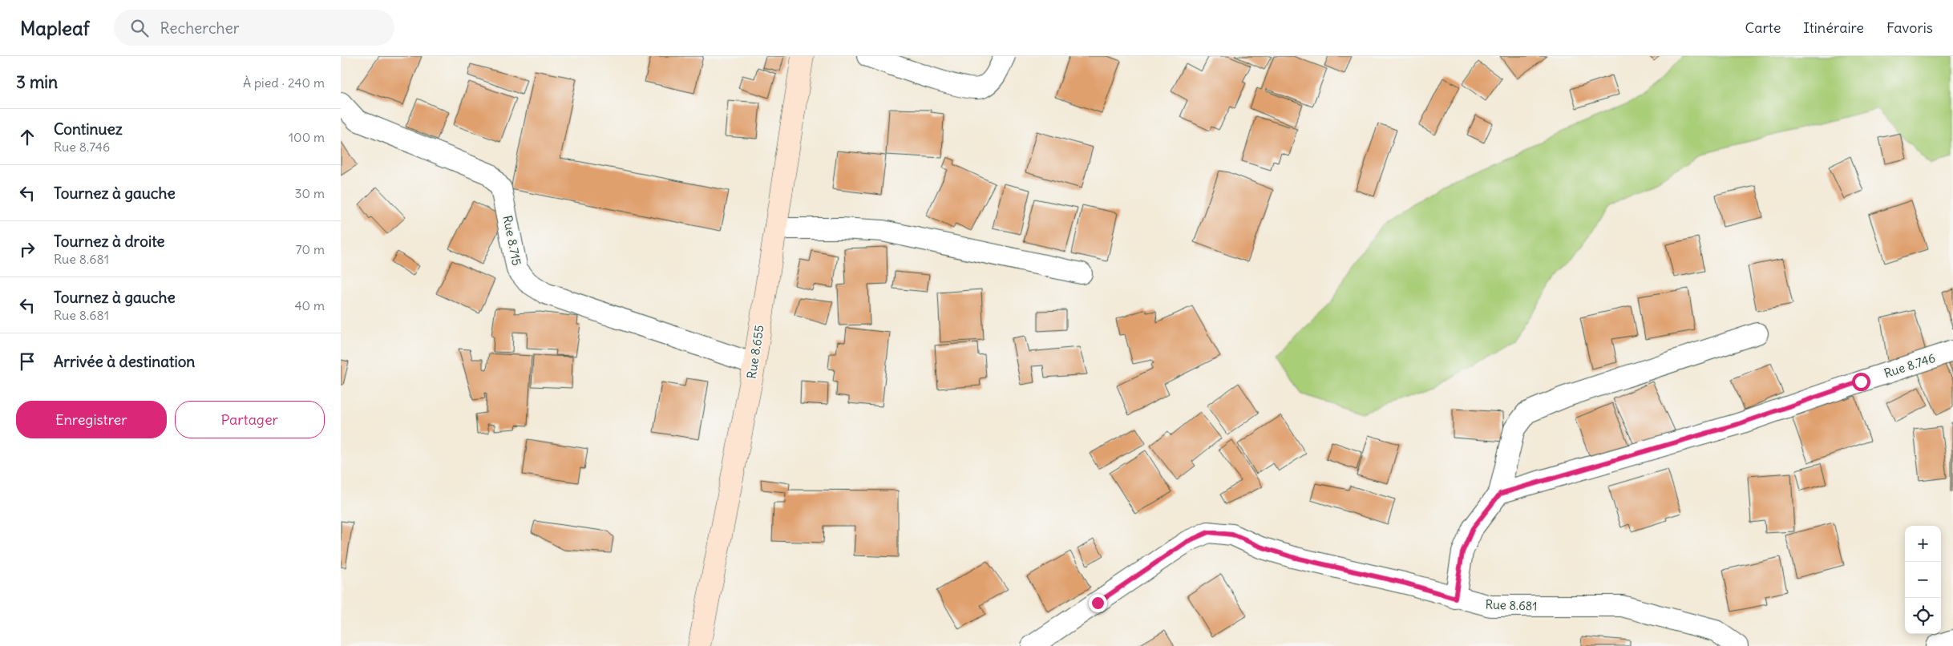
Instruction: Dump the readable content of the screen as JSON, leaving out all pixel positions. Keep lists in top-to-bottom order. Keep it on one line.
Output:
{"streets":{"street":["Rue 8.715","Rue 8.655","Rue 8.746","Rue 8.681"]},"crossings":[["Rue 8.715","Rue 8.655"]],"page":{"header":"Mapleaf","search":"Rechercher","nav":["Carte","Itinéraire","Favoris"],"heading":["3 min","À pied · 240 m"],"list":[["Continuez","Rue 8.746","100 m"],["Tournez à gauche","30 m"],["Tournez à droite","Rue 8.681","70 m"],["Tournez à gauche","Rue 8.681","40 m"],"Arrivée à destination"],"buttons":["Enregistrer","Partager"],"map_buttons":["+","−"]}}
